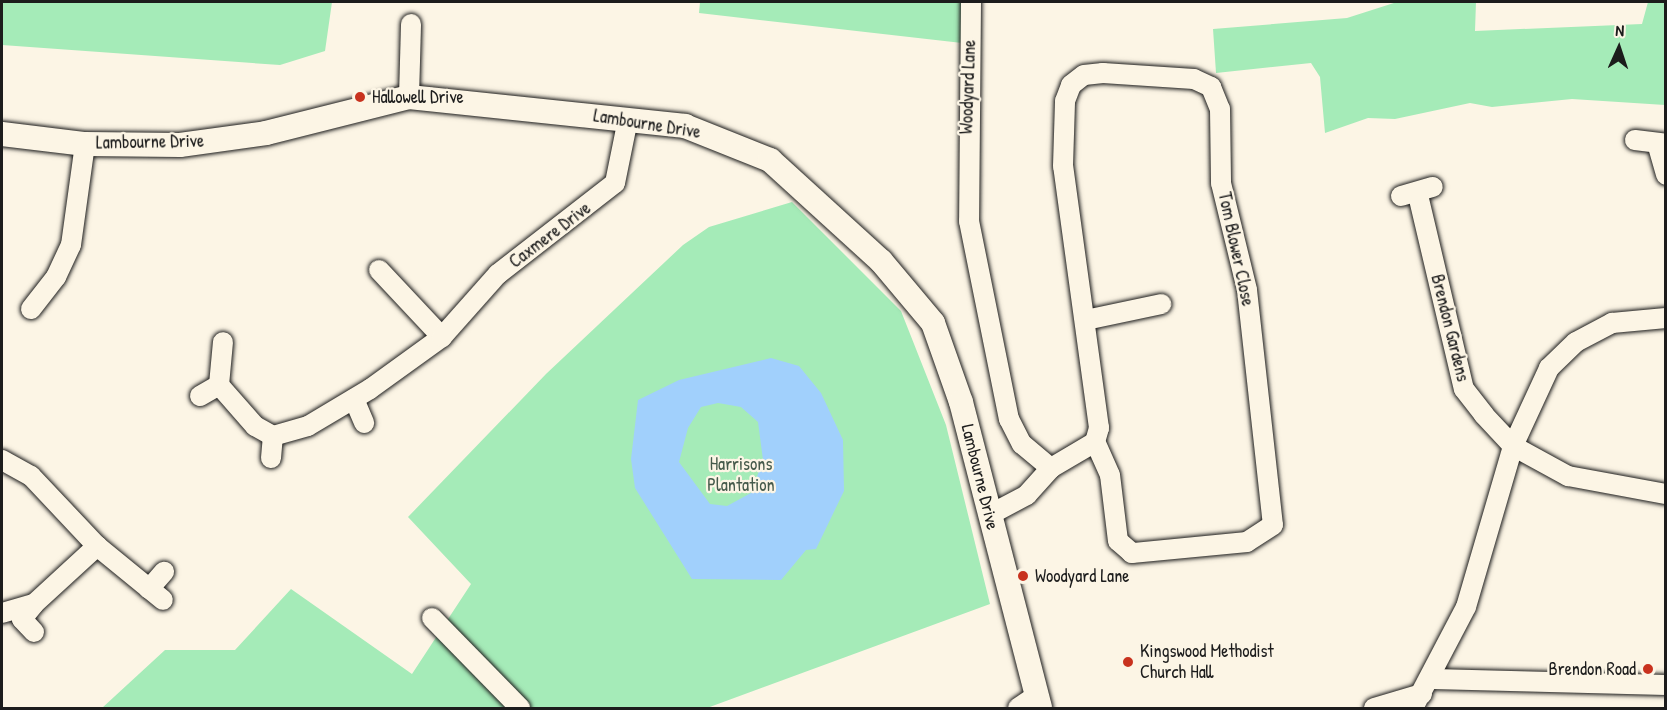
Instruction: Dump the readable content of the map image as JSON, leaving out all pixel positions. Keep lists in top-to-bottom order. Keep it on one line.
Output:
{"streets":{"street":["Woodyard Lane","Lambourne Drive","Caxmere Drive","Tom Blower Close","Brendon Gardens"]},"crossings":[["Lambourne Drive","Caxmere Drive"]],"parks":["Harrisons Plantation"],"places":["Hallowell Drive","Woodyard Lane","Kingswood Methodist Church Hall","Brendon Road"],"north":"top"}
